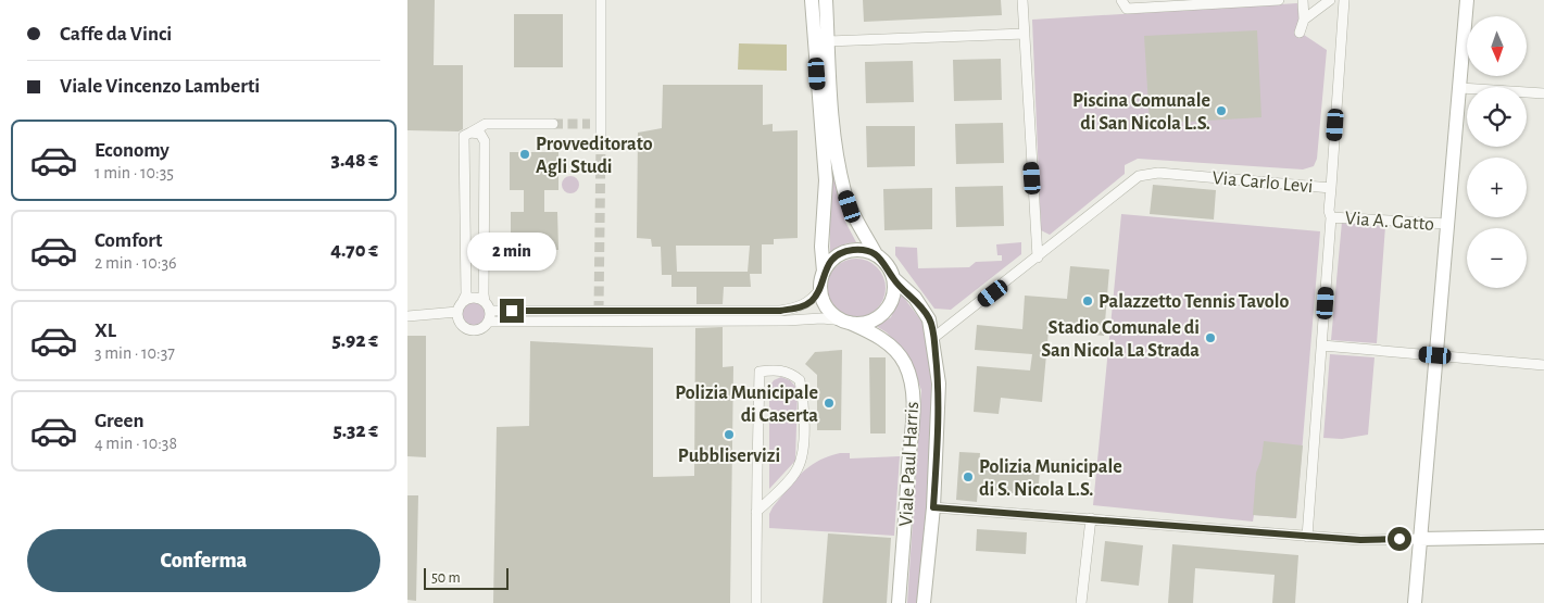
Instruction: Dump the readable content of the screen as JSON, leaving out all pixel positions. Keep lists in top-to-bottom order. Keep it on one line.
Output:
{"streets":{"street":["Via Carlo Levi","Via A. Gatto","Viale Paul Harris"]},"crossings":[["Via Carlo Levi","Via A. Gatto"],["Via Carlo Levi","Viale Paul Harris"]],"places":["Piscina Comunale di San Nicola L.S.","Provveditorato Agli Studi","Palazzetto Tennis Tavolo","Stadio Comunale di San Nicola La Strada","Polizia Municipale di Caserta","Pubbliservizi","Polizia Municipale di S. Nicola L.S."],"scale_bar":"50 m","north":"bottom","page":{"banner":["Caffe da Vinci","Viale Vincenzo Lamberti"],"map_buttons":["+","−"],"list":[{"name":"Economy","note":"1 min · 10:35","value":"3.48 €"},{"name":"Comfort","note":"2 min · 10:36","value":"4.70 €"},{"name":"XL","note":"3 min · 10:37","value":"5.92 €"},{"name":"Green","note":"4 min · 10:38","value":"5.32 €"}],"bubble":"2 min","buttons":"Conferma","scale":"50 m"}}
